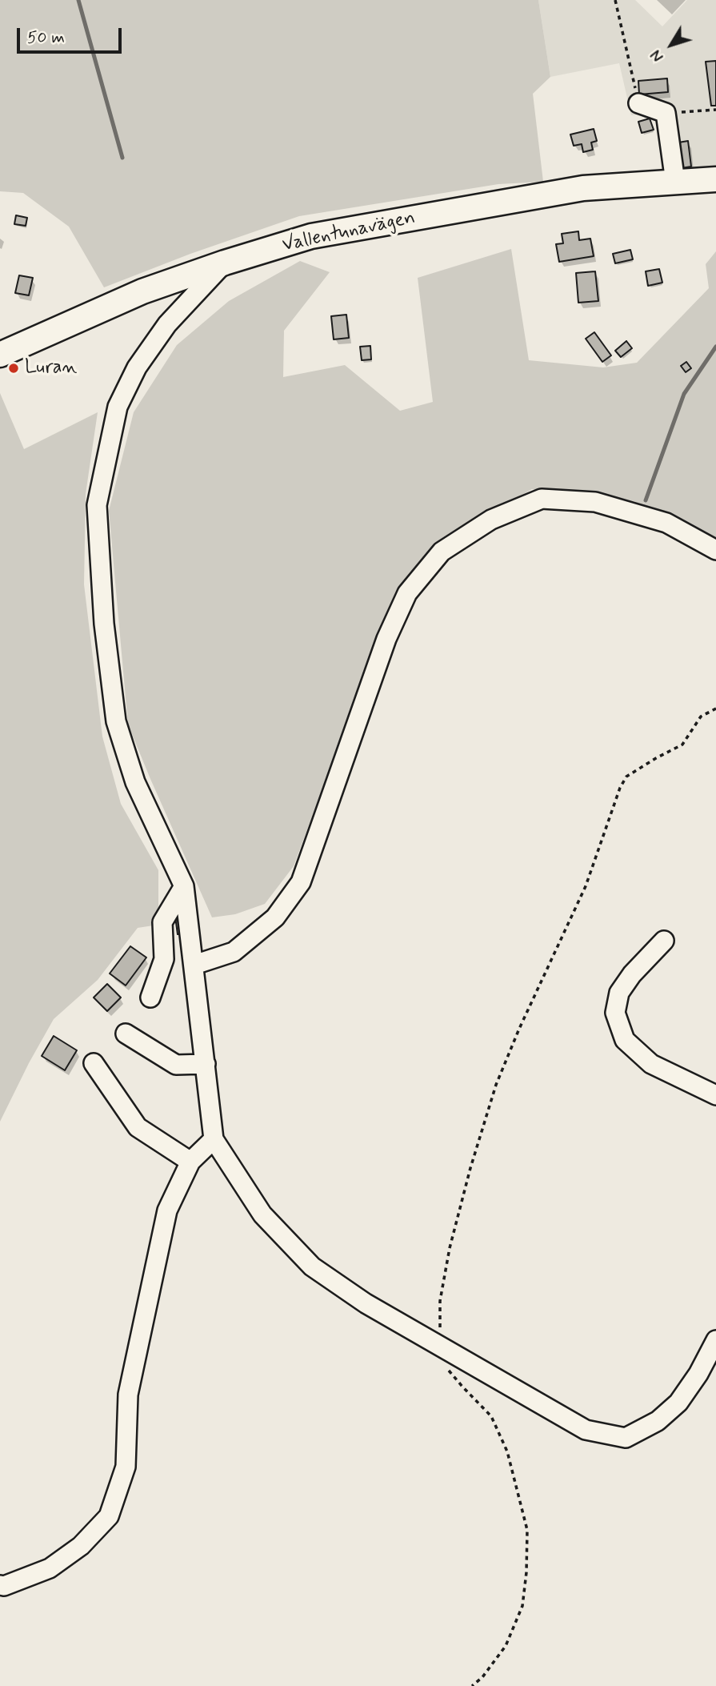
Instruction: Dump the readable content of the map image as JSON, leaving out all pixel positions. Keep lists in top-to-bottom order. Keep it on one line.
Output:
{"streets":{"main road":["Vallentunavägen"]},"places":["Luran"],"scale_bar":"50 m","north":"bottom left"}
